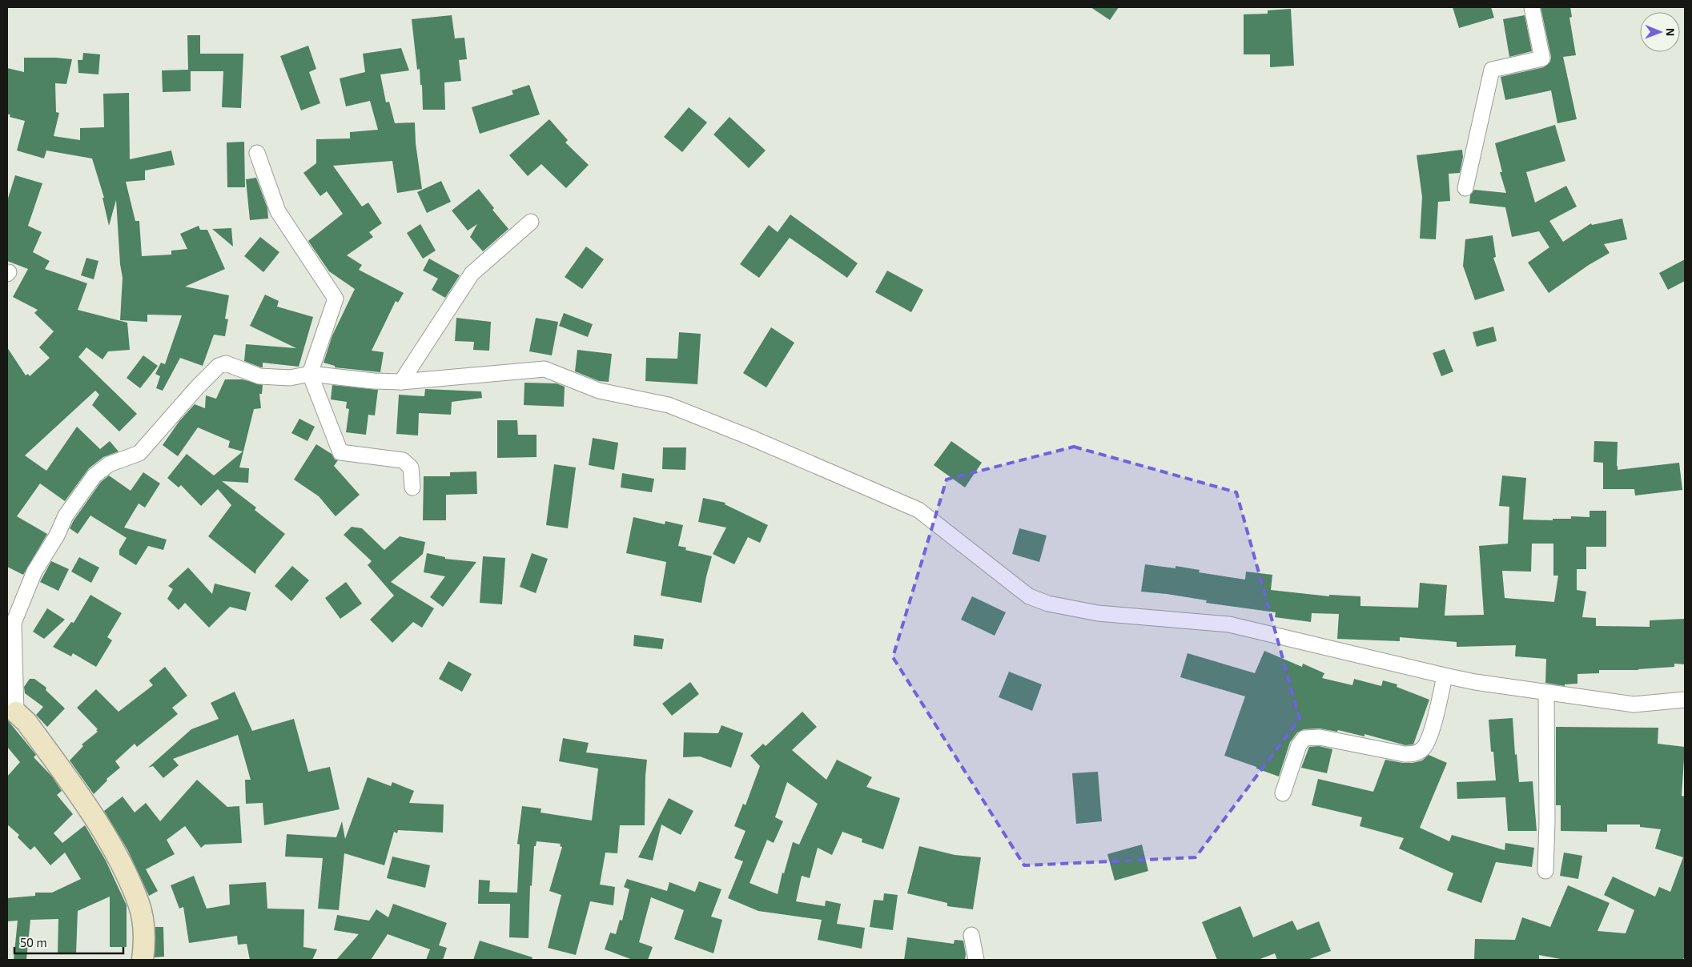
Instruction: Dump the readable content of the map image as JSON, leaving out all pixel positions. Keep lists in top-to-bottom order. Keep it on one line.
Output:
{"scale_bar":"50 m","north":"right"}
